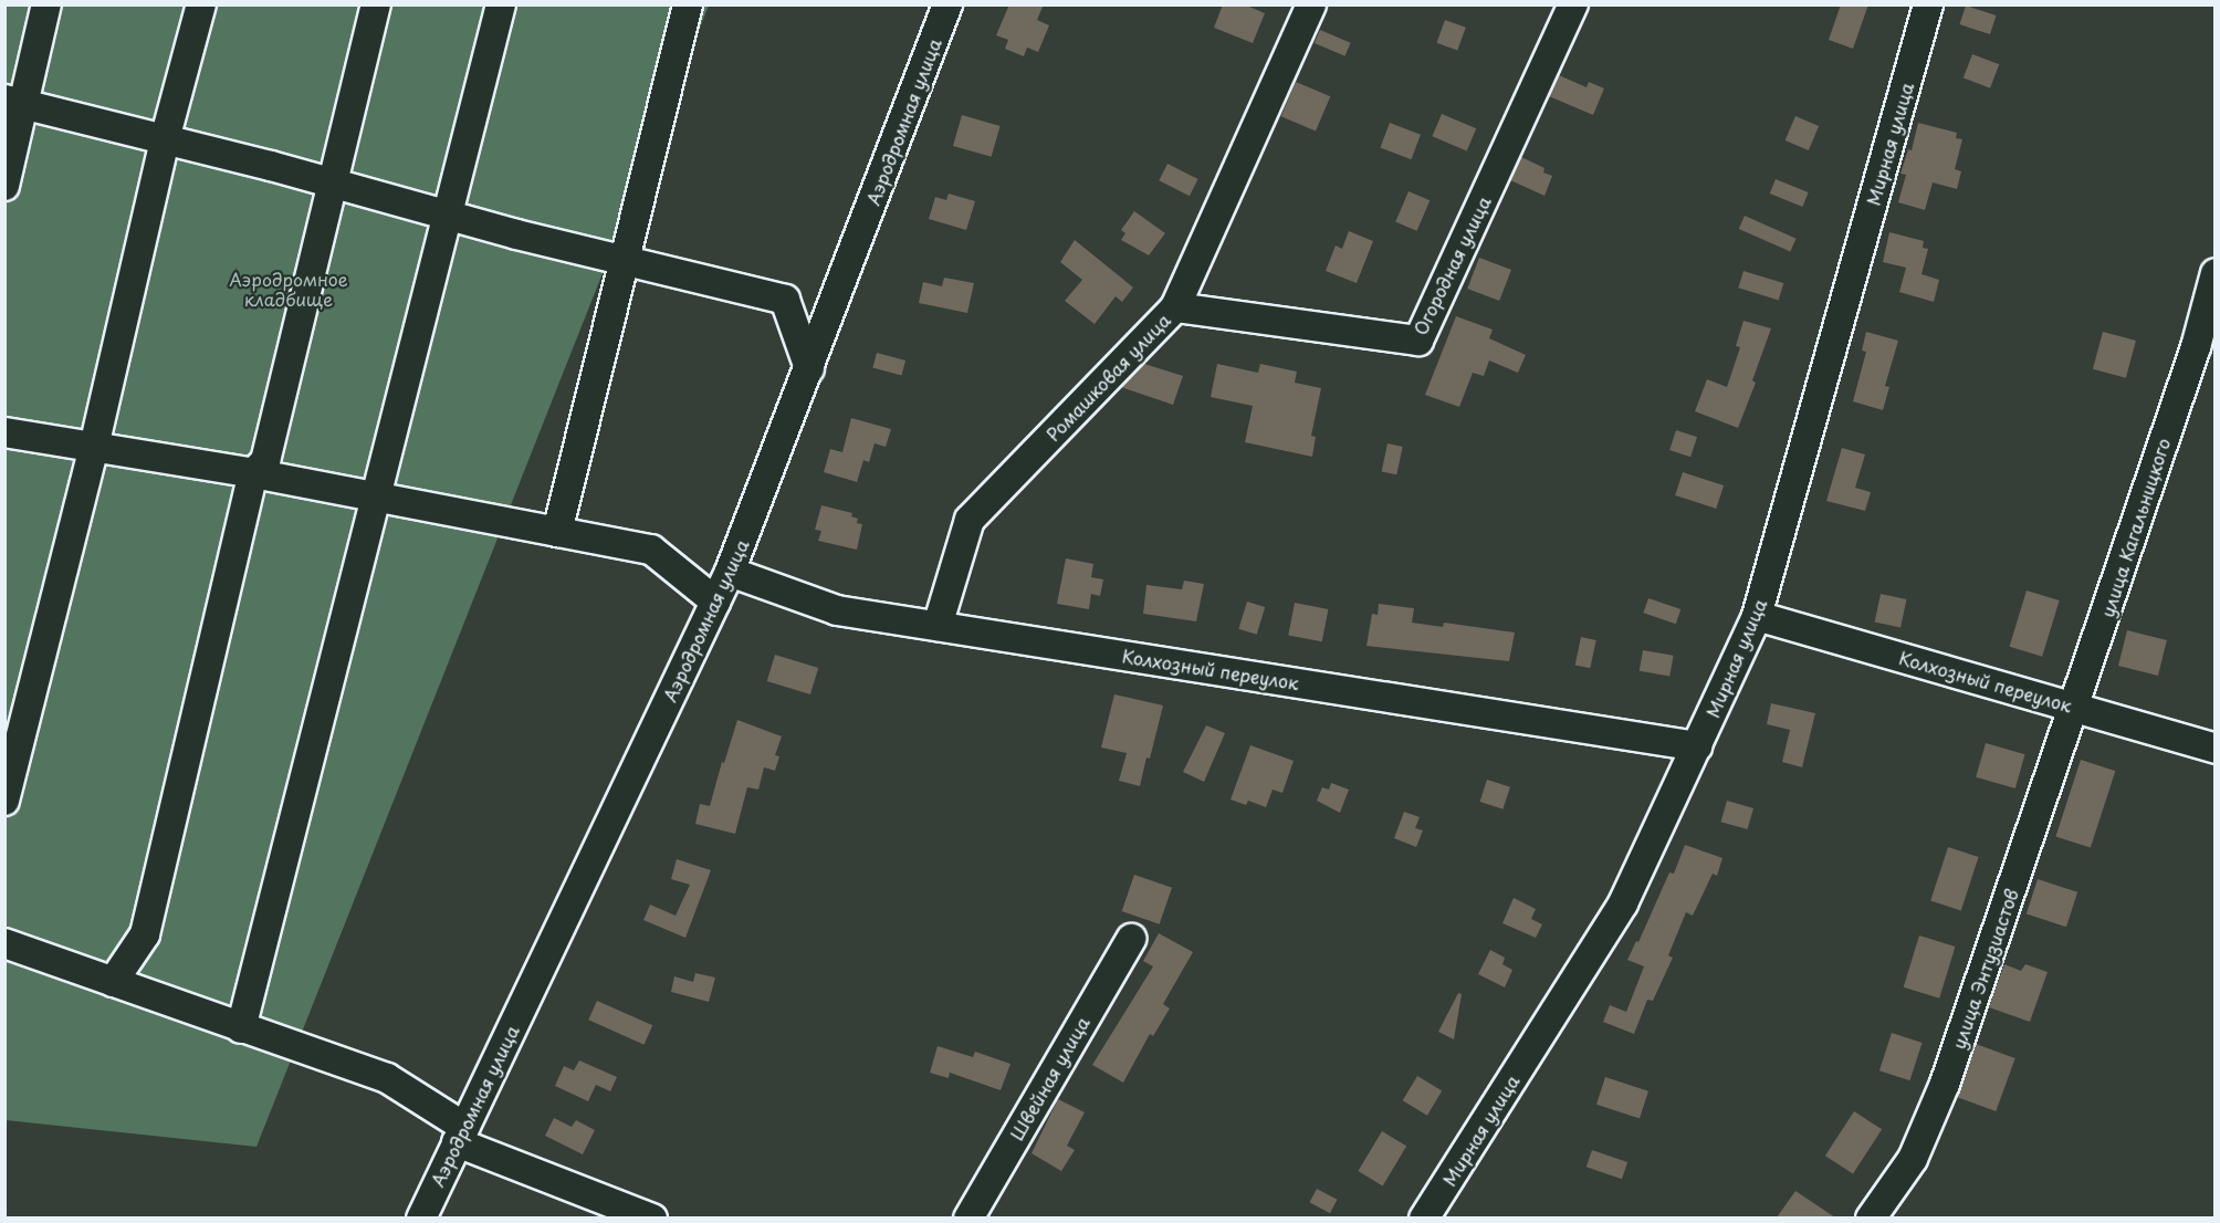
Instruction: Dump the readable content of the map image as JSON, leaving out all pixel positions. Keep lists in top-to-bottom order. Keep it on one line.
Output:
{"streets":{"street":["Аэродромная улица","Мирная улица","Огородная улица","Ромашковая улица","улица Кагальницкого","Колхозный переулок","улица Энтузиастов","Швейная улица"]},"crossings":[["Аэродромная улица","Колхозный переулок"],["Мирная улица","Колхозный переулок"],["Огородная улица","Ромашковая улица"],["Ромашковая улица","Колхозный переулок"],["улица Кагальницкого","Колхозный переулок"],["улица Кагальницкого","улица Энтузиастов"],["Колхозный переулок","улица Энтузиастов"]],"parks":["Аэродромное кладбище"]}
